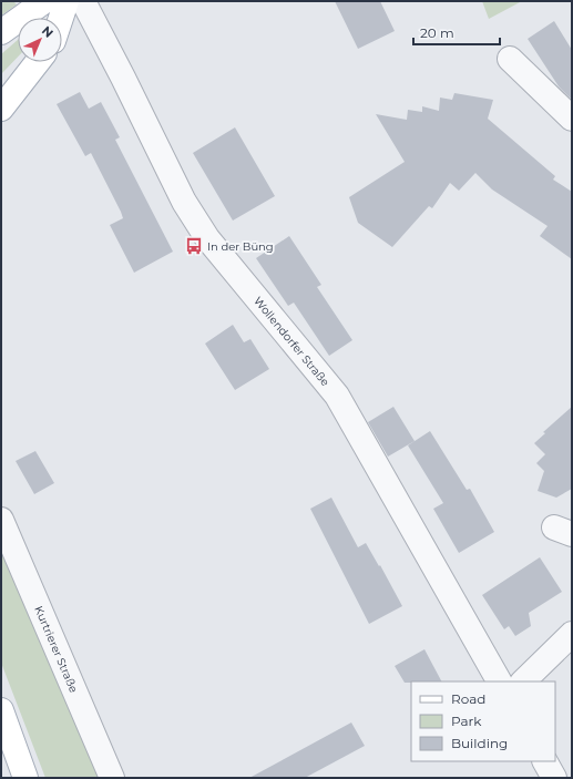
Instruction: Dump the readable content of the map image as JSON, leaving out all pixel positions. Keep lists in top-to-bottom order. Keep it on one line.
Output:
{"streets":{"street":["Wollendorfer Straße","Kurtrierer Straße"]},"places":{"bus stop":["In der Büng"]},"legend":["Road","Park","Building"],"scale_bar":"20 m","north":"top right"}
